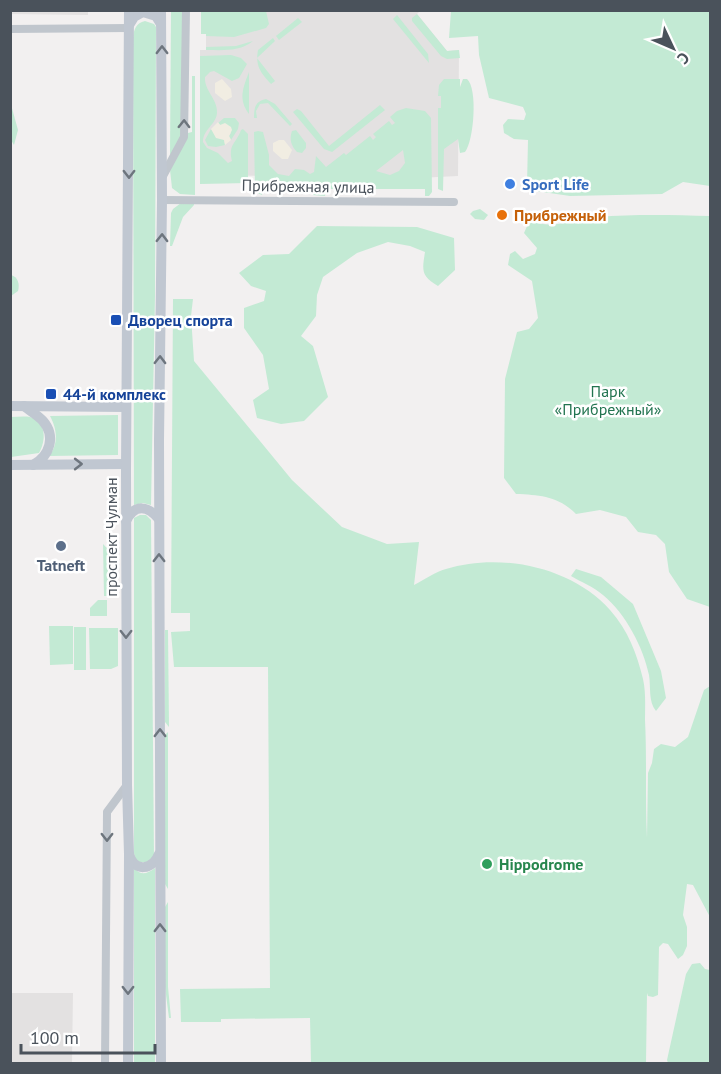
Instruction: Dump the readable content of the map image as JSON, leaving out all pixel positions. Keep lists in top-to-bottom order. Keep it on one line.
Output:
{"streets":{"main road":["проспект Чулман"],"street":["Прибрежная улица"]},"parks":["Парк «Прибрежный»"],"places":{"other":["Sport Life","Прибрежный","Tatneft","Hippodrome"],"transit":["Дворец спорта","44-й комплекс"]},"scale_bar":"100 m","north":"bottom right"}
